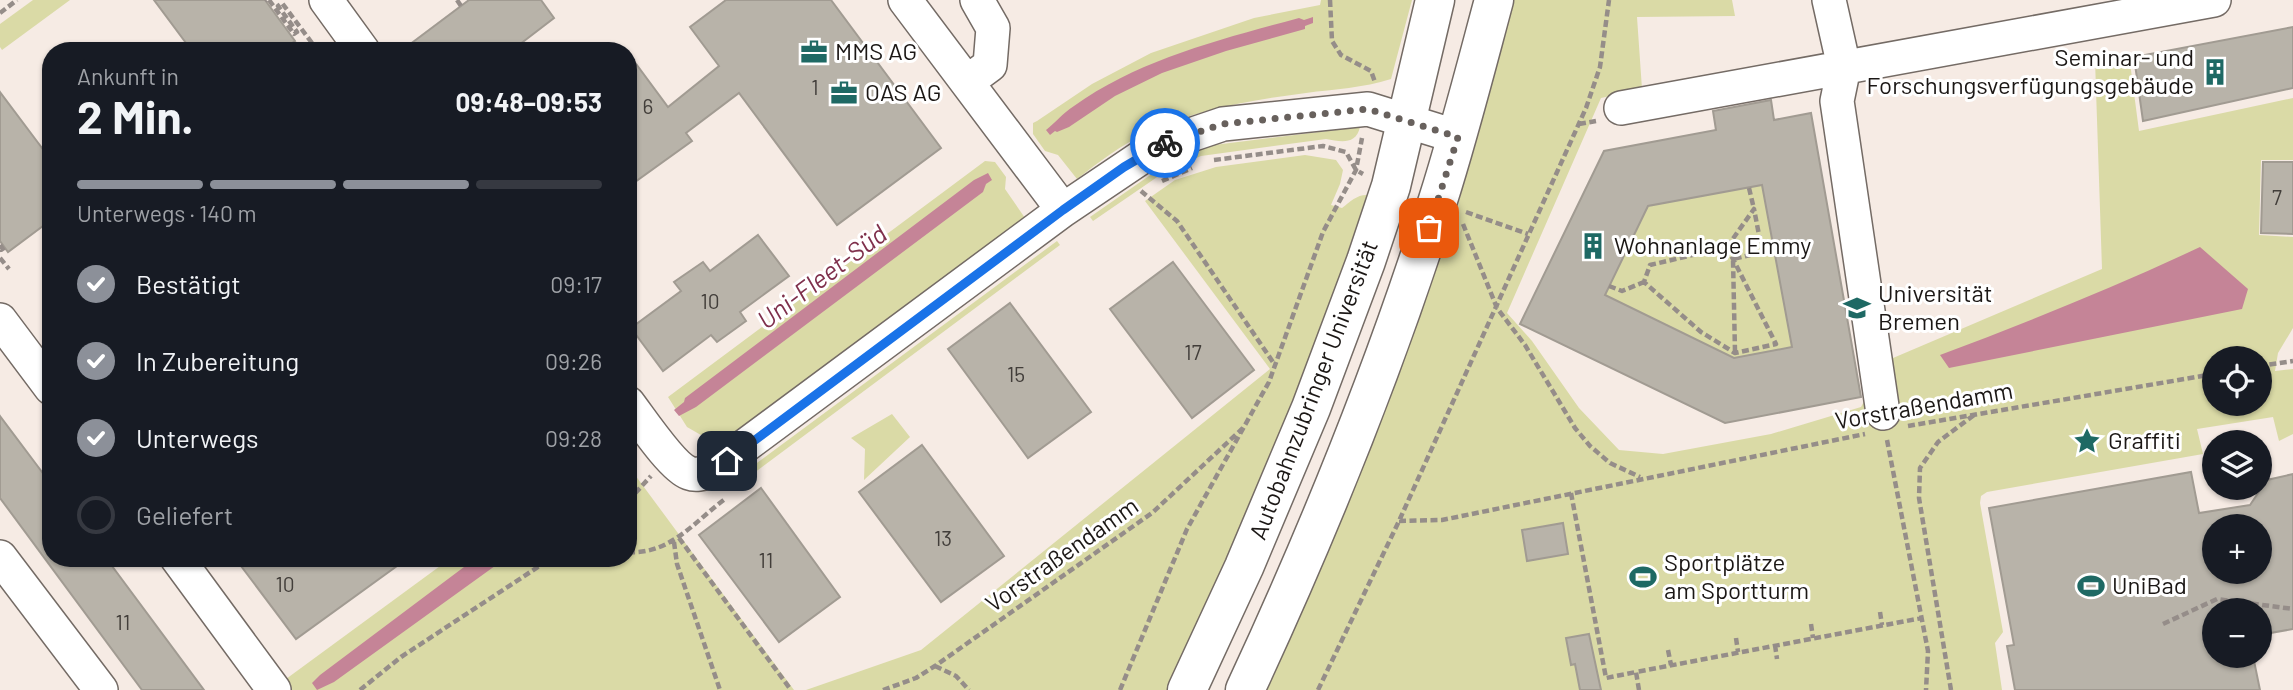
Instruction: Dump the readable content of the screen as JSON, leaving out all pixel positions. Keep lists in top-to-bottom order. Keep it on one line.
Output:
{"streets":{"main road":["Autobahnzubringer Universität"],"path":["Vorstraßendamm"]},"water":["Uni-Fleet-Süd"],"places":{"office":["MMS AG","OAS AG"],"building":["Seminar- und Forschungsverfügungsgebäude","Wohnanlage Emmy"],"school or university":["Universität Bremen"],"place":["Graffiti"],"sports":["Sportplätze am Sportturm","UniBad"]},"house_numbers":["1","6","7","10","17","15","13","11","10","11"],"page":{"heading":["2 Min.","Ankunft in","09:48–09:53"],"bar":"Unterwegs · 140 m","list":[["Bestätigt","09:17"],["In Zubereitung","09:26"],["Unterwegs","09:28"],"Geliefert"],"map_buttons":["+","−"]}}
